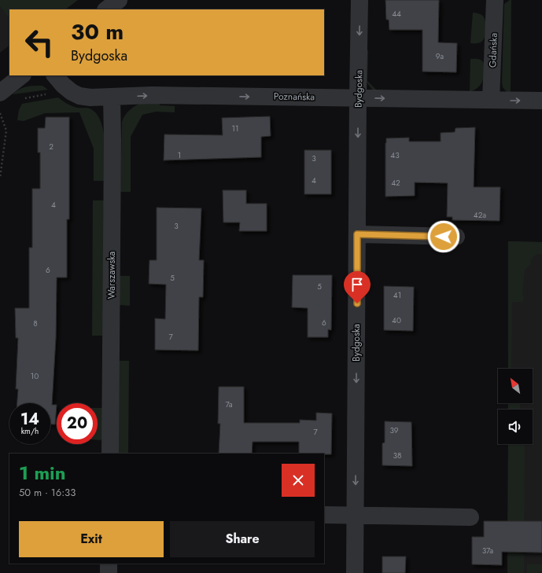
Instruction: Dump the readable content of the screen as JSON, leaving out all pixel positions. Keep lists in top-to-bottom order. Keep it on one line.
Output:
{"streets":{"street":["Gdańska","Bydgoska","Poznańska","Warszawska"]},"crossings":[["Gdańska","Poznańska"],["Bydgoska","Poznańska"],["Poznańska","Warszawska"]],"one_way":["Bydgoska","Poznańska"],"house_numbers":["44","9a","11","2","1","43","3","4","42","4","42a","3","6","5","5","41","40","6","8","7","10","7a","39","7","38","37a"],"north":"top left","page":{"turn":["30 m","Bydgoska"],"speed":"14 km/h","limit":"20","heading":["1 min","50 m · 16:33"],"buttons":["Exit","Share"]}}
